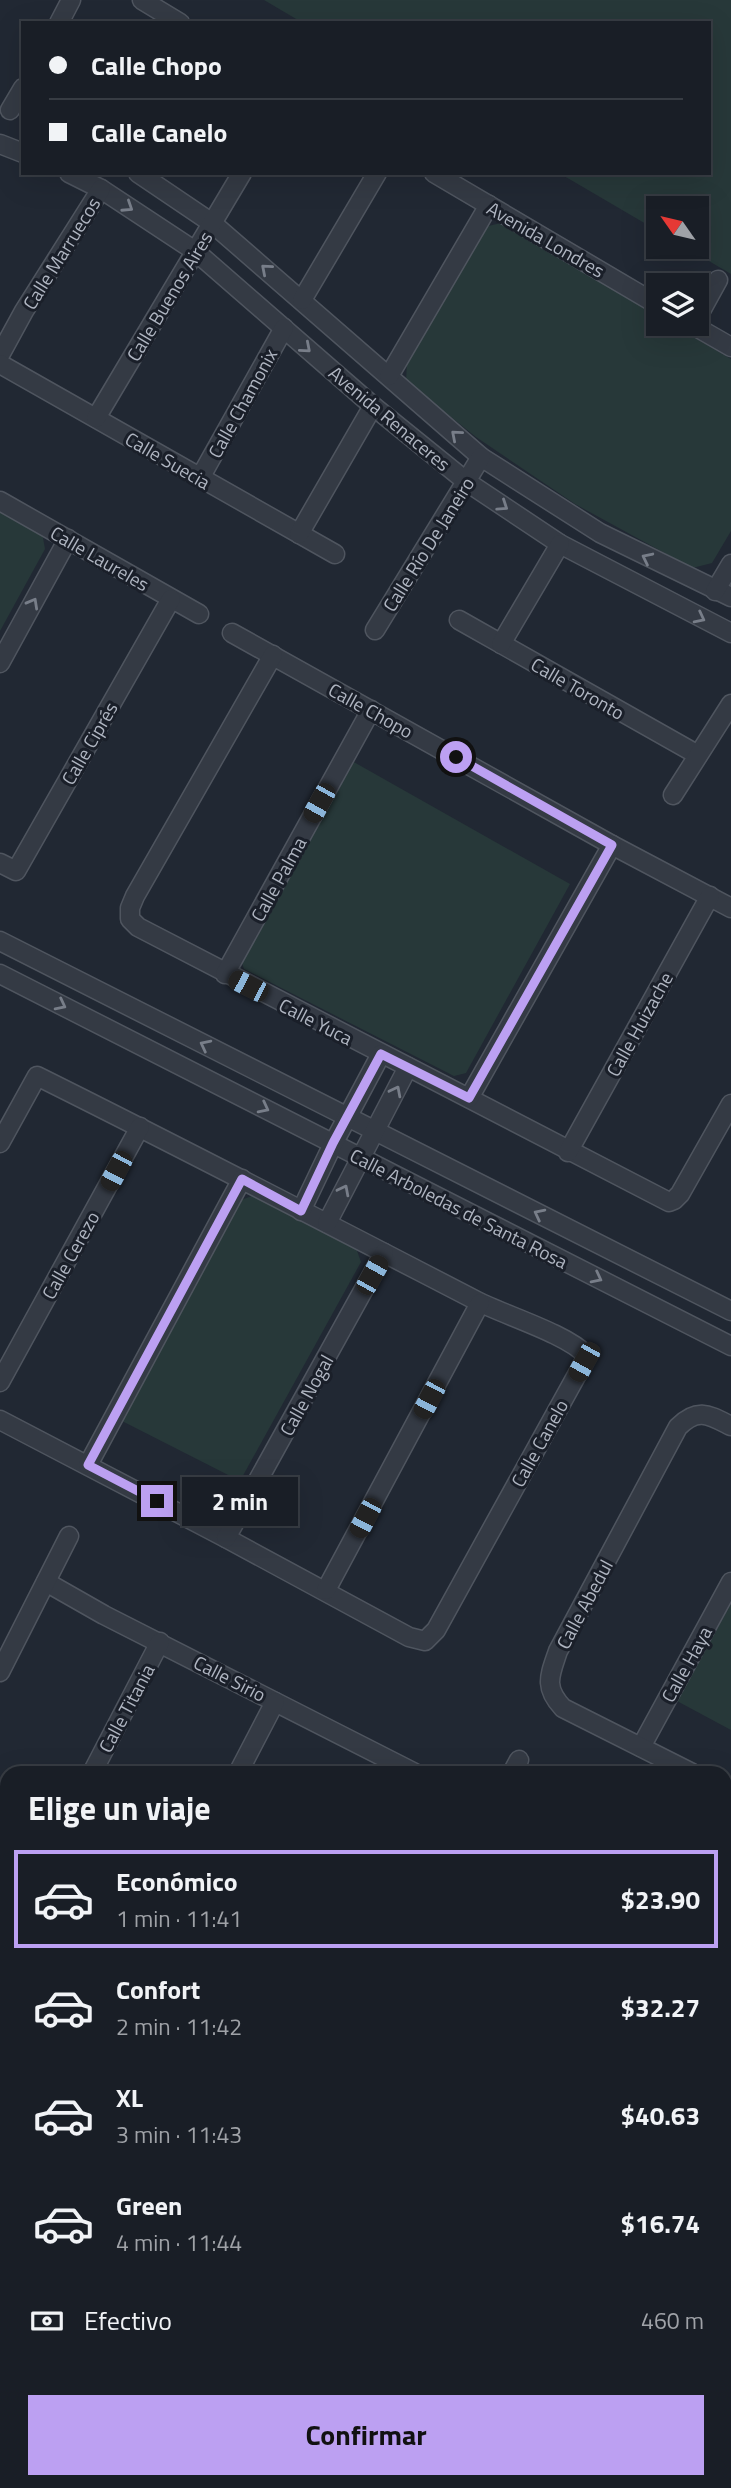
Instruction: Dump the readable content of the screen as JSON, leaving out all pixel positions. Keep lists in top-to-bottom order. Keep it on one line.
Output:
{"streets":{"street":["Avenida Londres","Calle Marruecos","Calle Buenos Aires","Calle Chamonix","Avenida Renaceres","Calle Suecia","Calle Río De Janeiro","Calle Laureles","Calle Toronto","Calle Chopo","Calle Ciprés","Calle Palma","Calle Yuca","Calle Huizache","Calle Arboledas de Santa Rosa","Calle Cerezo","Calle Nogal","Calle Canelo","Calle Abedul","Calle Haya","Calle Sirio","Calle Titania"]},"crossings":[["Calle Marruecos","Avenida Renaceres"],["Calle Buenos Aires","Avenida Renaceres"],["Calle Buenos Aires","Calle Suecia"],["Calle Chamonix","Avenida Renaceres"],["Calle Chamonix","Calle Suecia"],["Avenida Renaceres","Calle Río De Janeiro"],["Calle Laureles","Calle Ciprés"],["Calle Chopo","Calle Palma"],["Calle Chopo","Calle Yuca"],["Calle Chopo","Calle Huizache"],["Calle Palma","Calle Yuca"],["Calle Yuca","Calle Huizache"],["Calle Cerezo","Calle Canelo"],["Calle Nogal","Calle Canelo"],["Calle Abedul","Calle Haya"],["Calle Sirio","Calle Titania"]],"north":"top left","page":{"banner":["Calle Chopo","Calle Canelo"],"bubble":"2 min","heading":"Elige un viaje","list":[{"name":"Económico","note":"1 min · 11:41","value":"$23.90"},{"name":"Confort","note":"2 min · 11:42","value":"$32.27"},{"name":"XL","note":"3 min · 11:43","value":"$40.63"},{"name":"Green","note":"4 min · 11:44","value":"$16.74"}],"pay":["Efectivo","460 m"],"buttons":"Confirmar"}}
